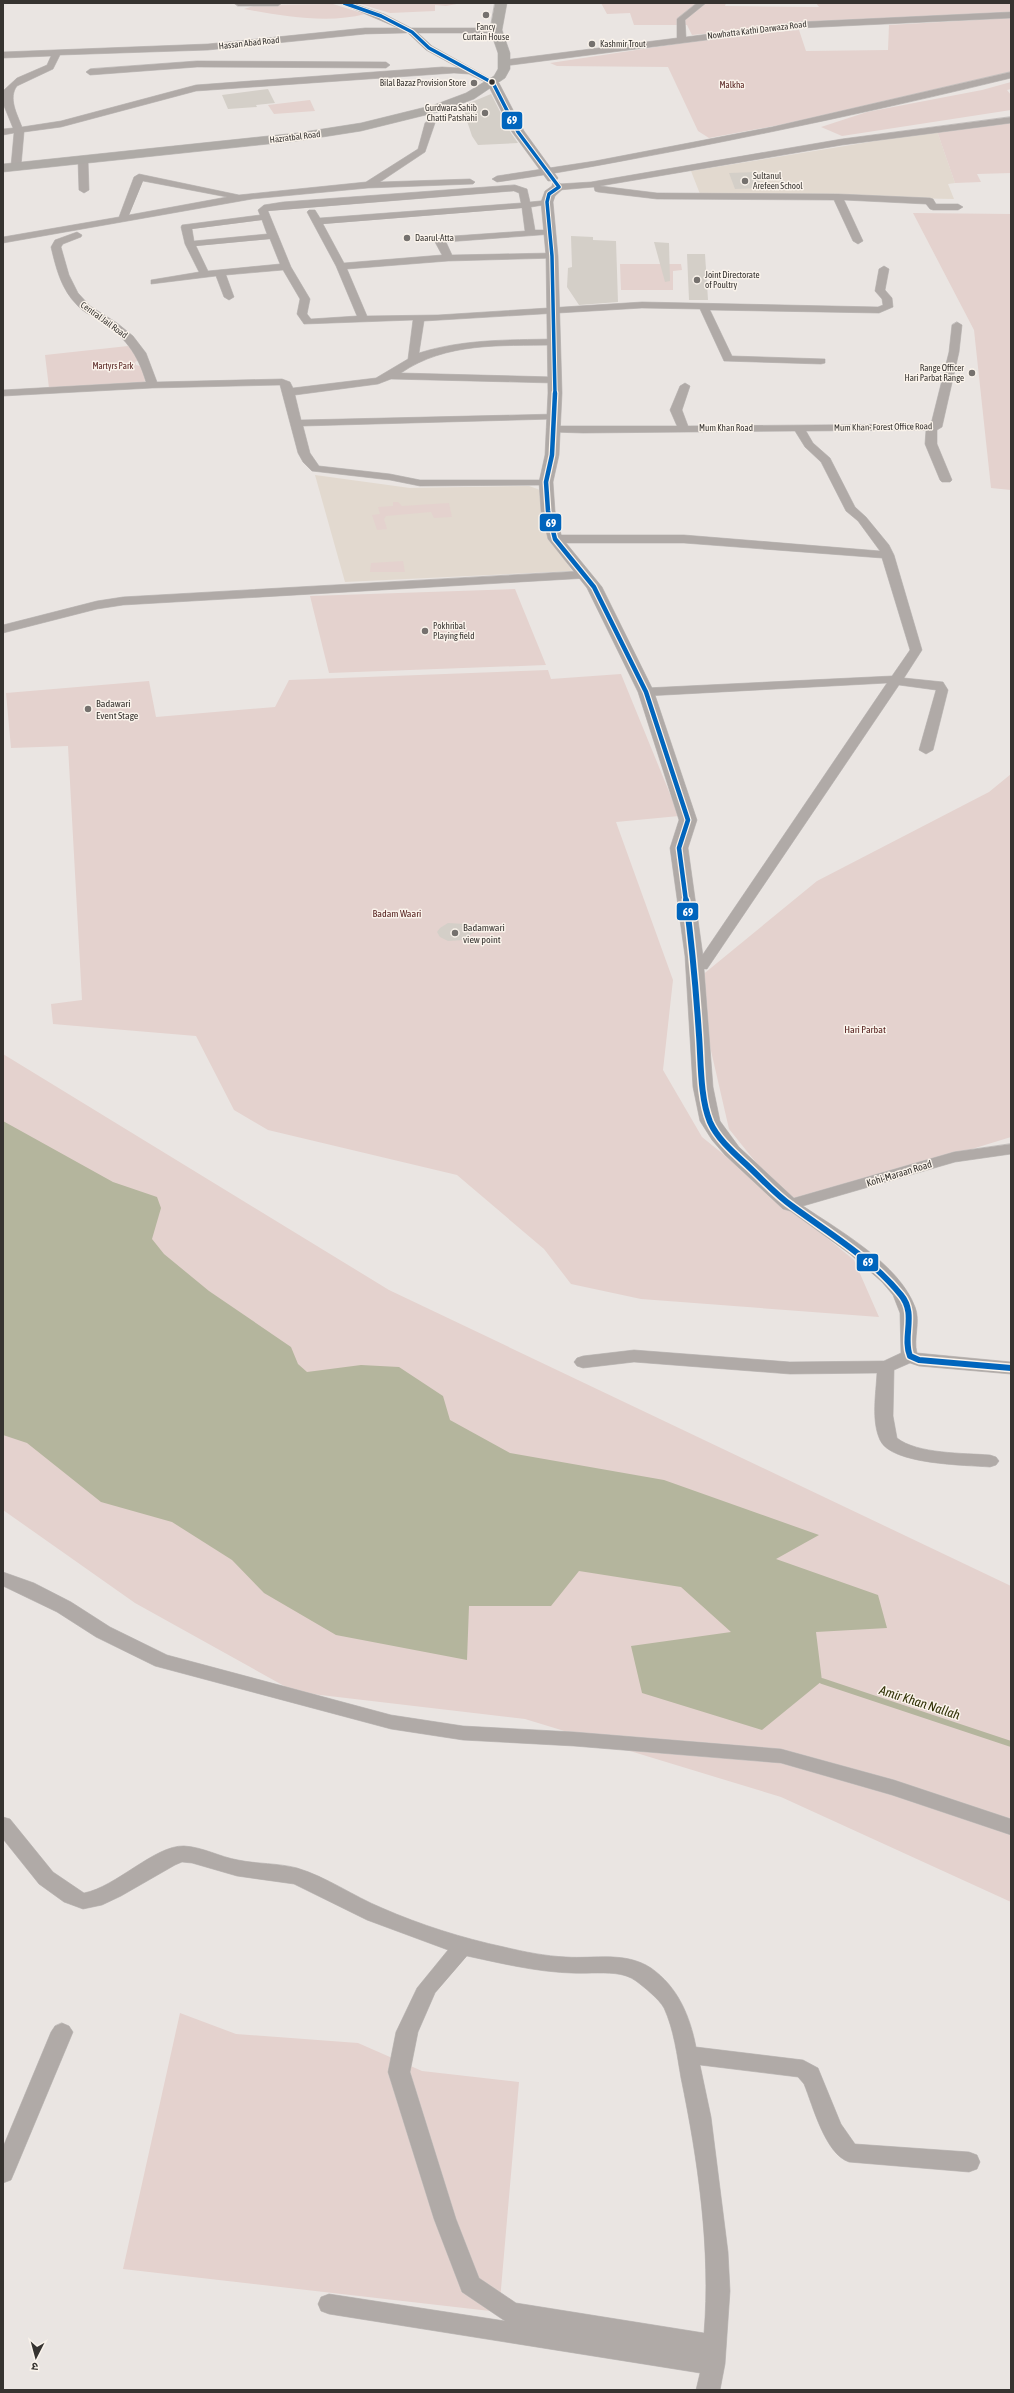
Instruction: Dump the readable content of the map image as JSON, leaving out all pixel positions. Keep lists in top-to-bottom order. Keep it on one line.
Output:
{"streets":{"main road":["Hazratbal Road"],"street":["Nowhatta Kathi Darwaza Road","Hassan Abad Road","Central Jail Road","Mum Khan- Forest Office Road","Mum Khan Road","Kohi-Maraan Road"]},"crossings":[["Nowhatta Kathi Darwaza Road","Hazratbal Road"],["Mum Khan- Forest Office Road","Mum Khan Road"]],"water":["Amir Khan Nallah"],"parks":["Malkha","Martyrs Park","Badam Waari","Hari Parbat"],"places":["Fancy Curtain House","Kashmir Trout","Bilal Bazaz Provision Store","Gurdwara Sahib Chatti Patshahi","Sultanul Arefeen School","Daarul-Atta","Joint Directorate of Poultry","Range Officer Hari Parbat Range","Pokhribal Playing field","Badawari Event Stage","Badamwari view point"],"lines":["transit line 69"],"north":"bottom"}
